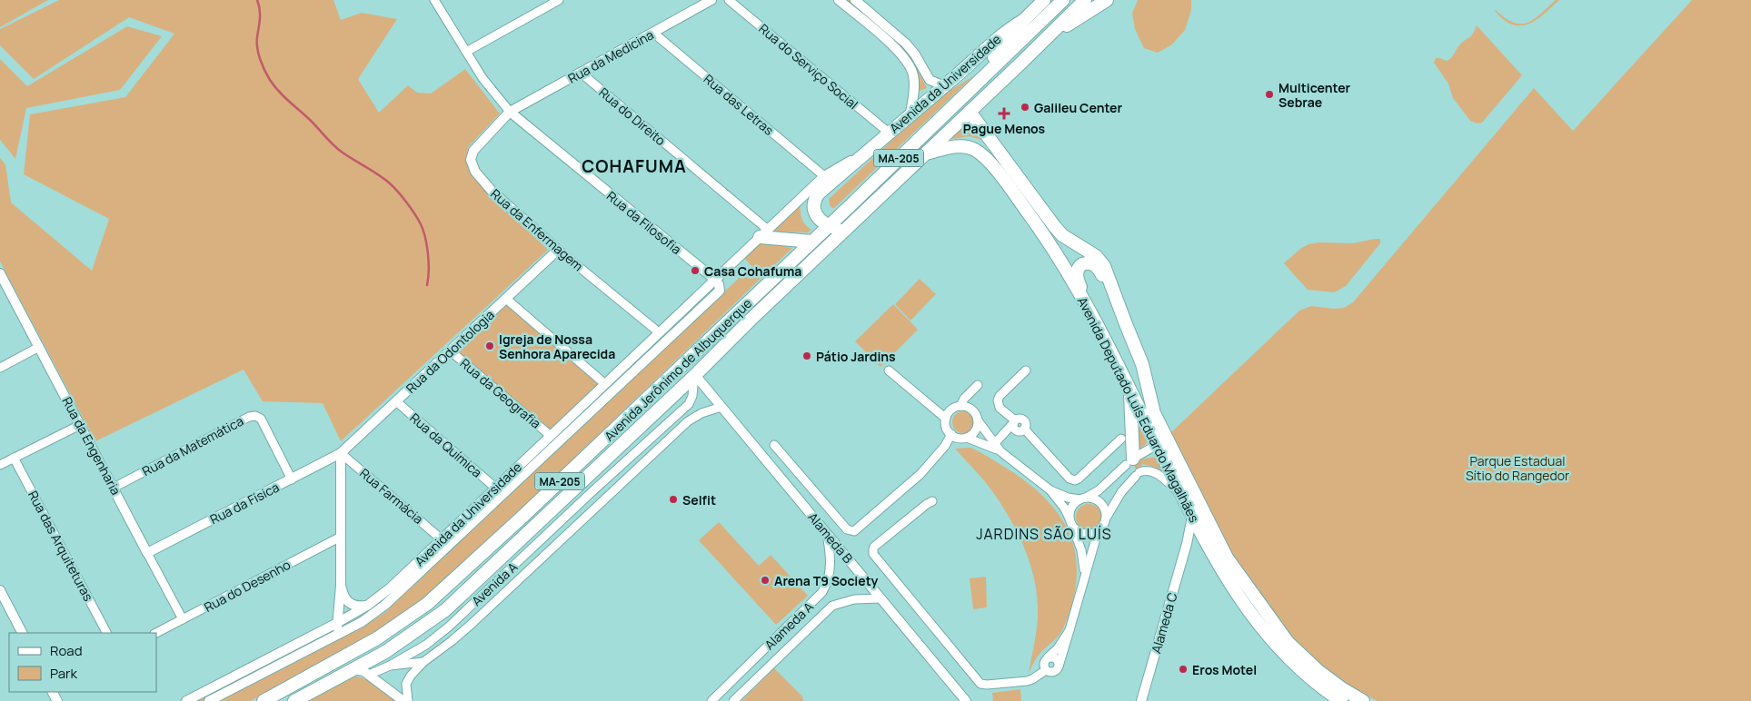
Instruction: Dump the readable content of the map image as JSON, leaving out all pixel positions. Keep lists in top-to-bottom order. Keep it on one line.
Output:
{"streets":{"main road":["Avenida da Universidade","MA-205","Avenida Jerônimo de Albuquerque","Avenida Deputado Luís Eduardo Magalhães"],"street":["Rua da Medicina","Rua do Serviço Social","Rua das Letras","Rua do Direito","Rua da Filosofia","Rua da Enfermagem","Rua da Odontologia","Rua da Geografia","Rua da Química","Rua da Engenharia","Rua da Matemática","Rua Farmácia","Rua da Física","Alameda B","Rua das Arquiteturas","Avenida A","Rua do Desenho","Alameda C","Alameda A"]},"crossings":[["Rua da Medicina","Rua das Letras"],["Rua da Medicina","Rua do Direito"],["Rua da Medicina","Rua da Filosofia"],["Rua da Medicina","Rua da Enfermagem"],["Rua do Serviço Social","Avenida da Universidade"],["Avenida da Universidade","Rua das Letras"],["Avenida da Universidade","Rua do Direito"],["Avenida da Universidade","Rua da Filosofia"],["Avenida da Universidade","Rua da Enfermagem"],["Avenida da Universidade","Avenida Jerônimo de Albuquerque"],["Avenida da Universidade","Rua da Geografia"],["Avenida da Universidade","Rua da Química"],["Avenida da Universidade","Rua Farmácia"],["MA-205","Avenida Jerônimo de Albuquerque"],["Rua da Filosofia","Rua da Enfermagem"],["Rua da Enfermagem","Rua da Odontologia"],["Rua da Odontologia","Rua da Geografia"],["Rua da Odontologia","Rua da Química"],["Rua da Odontologia","Rua Farmácia"],["Rua da Odontologia","Rua da Física"],["Avenida Jerônimo de Albuquerque","Avenida Deputado Luís Eduardo Magalhães"],["Avenida Jerônimo de Albuquerque","Alameda B"],["Avenida Jerônimo de Albuquerque","Avenida A"],["Avenida Deputado Luís Eduardo Magalhães","Alameda C"],["Rua da Engenharia","Rua da Matemática"],["Rua da Engenharia","Rua da Física"],["Rua da Engenharia","Rua do Desenho"],["Rua da Matemática","Rua da Física"],["Rua Farmácia","Rua da Física"],["Alameda B","Avenida A"],["Alameda B","Alameda A"]],"districts":["COHAFUMA","JARDINS SÃO LUÍS"],"parks":["Parque Estadual Sítio do Rangedor"],"places":{"other":["Multicenter Sebrae","Galileu Center","Casa Cohafuma","Igreja de Nossa Senhora Aparecida","Pátio Jardins","Selfit","Arena T9 Society","Eros Motel"],"health":["Pague Menos"]},"legend":["Road","Park"]}
